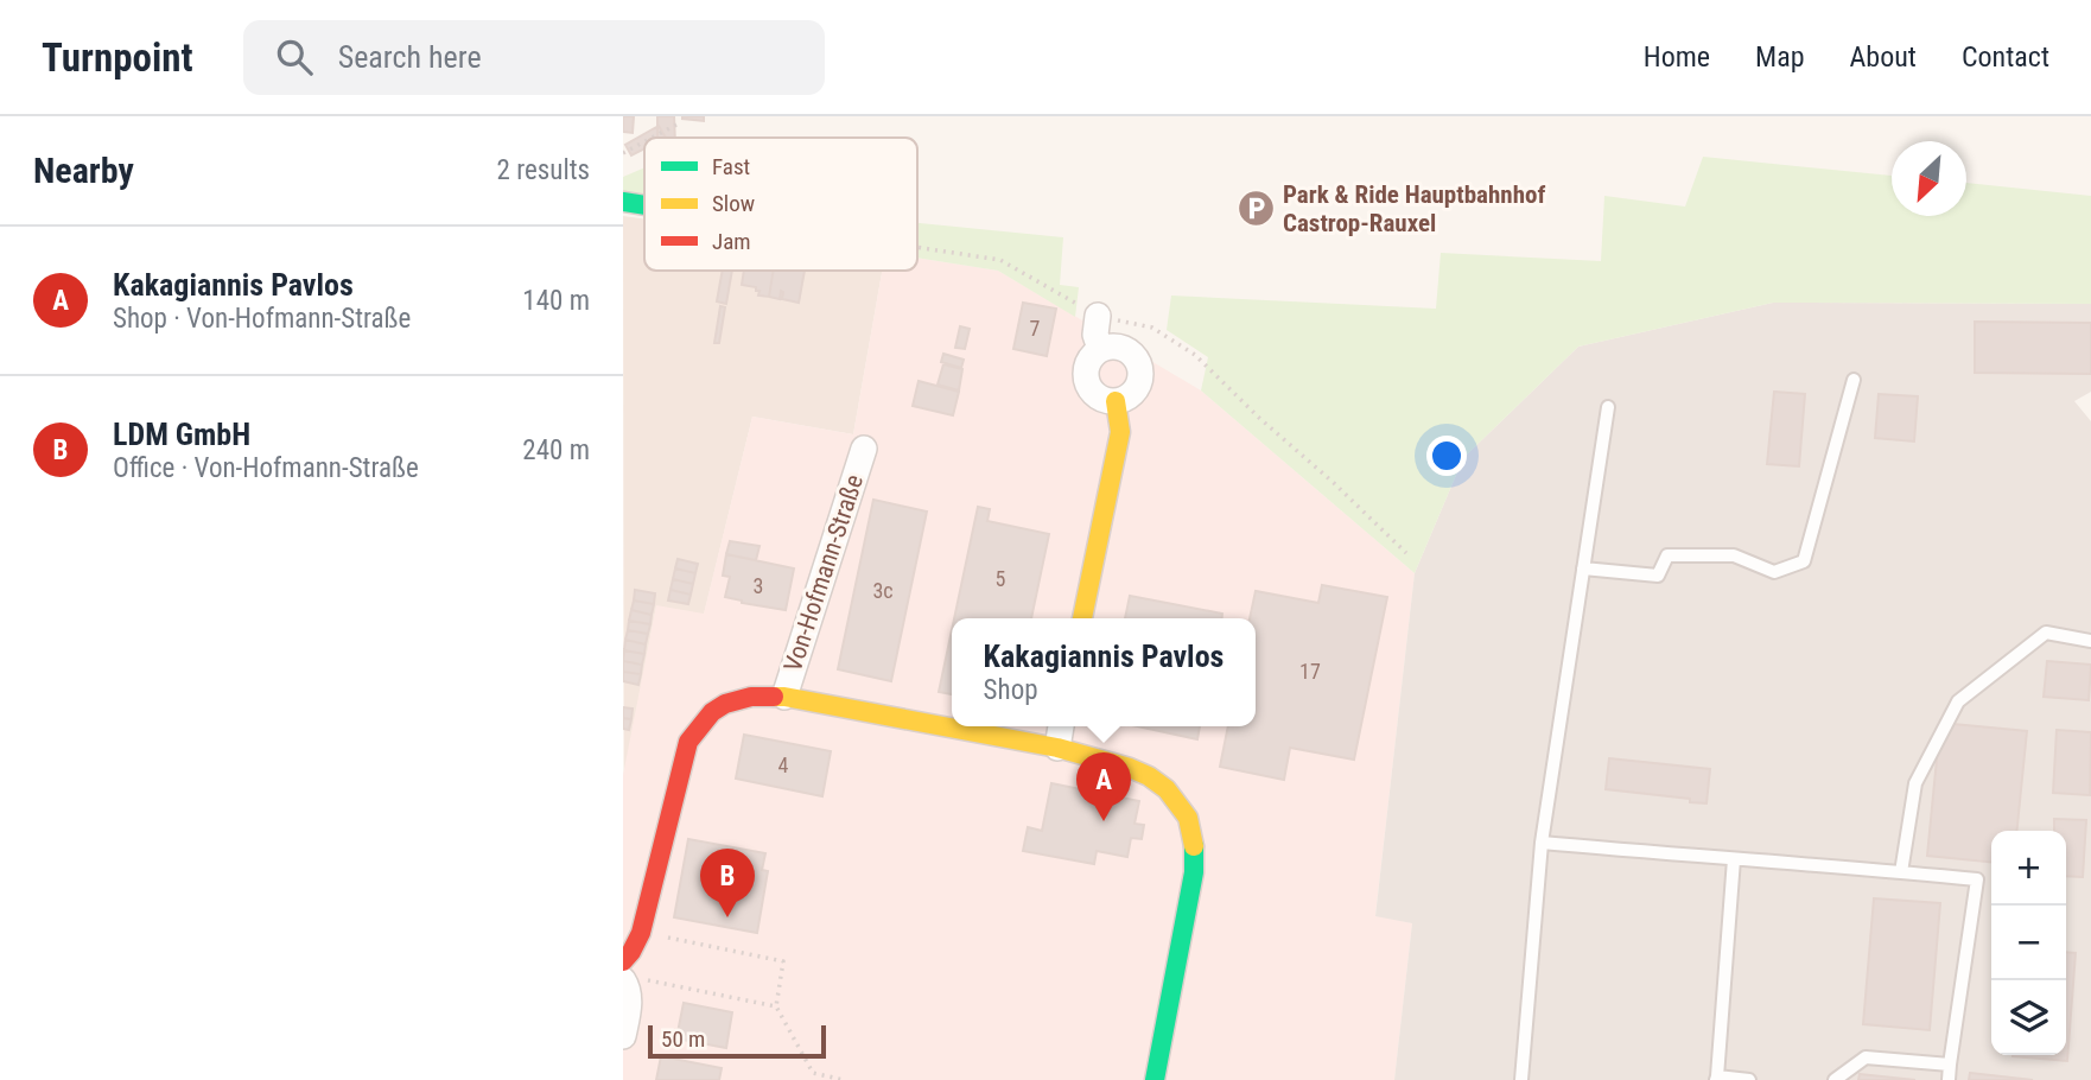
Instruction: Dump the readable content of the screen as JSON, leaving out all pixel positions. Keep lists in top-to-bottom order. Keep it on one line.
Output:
{"streets":{"street":["Von-Hofmann-Straße"]},"places":{"parking":["Park & Ride Hauptbahnhof Castrop-Rauxel"]},"house_numbers":["7","5","3","3c","17","4"],"legend":["Fast","Slow","Jam"],"scale_bar":"50 m","north":"bottom left","page":{"header":"Turnpoint","search":"Search here","nav":["Home","Map","About","Contact"],"heading":["Nearby","2 results"],"list":[{"mark":"A","name":"Kakagiannis Pavlos","note":"Shop · Von-Hofmann-Straße","value":"140 m"},{"mark":"B","name":"LDM GmbH","note":"Office · Von-Hofmann-Straße","value":"240 m"}],"popup":["Kakagiannis Pavlos","Shop"],"pins":["A","B"],"map_buttons":["+","−"],"scale":"50 m"}}
